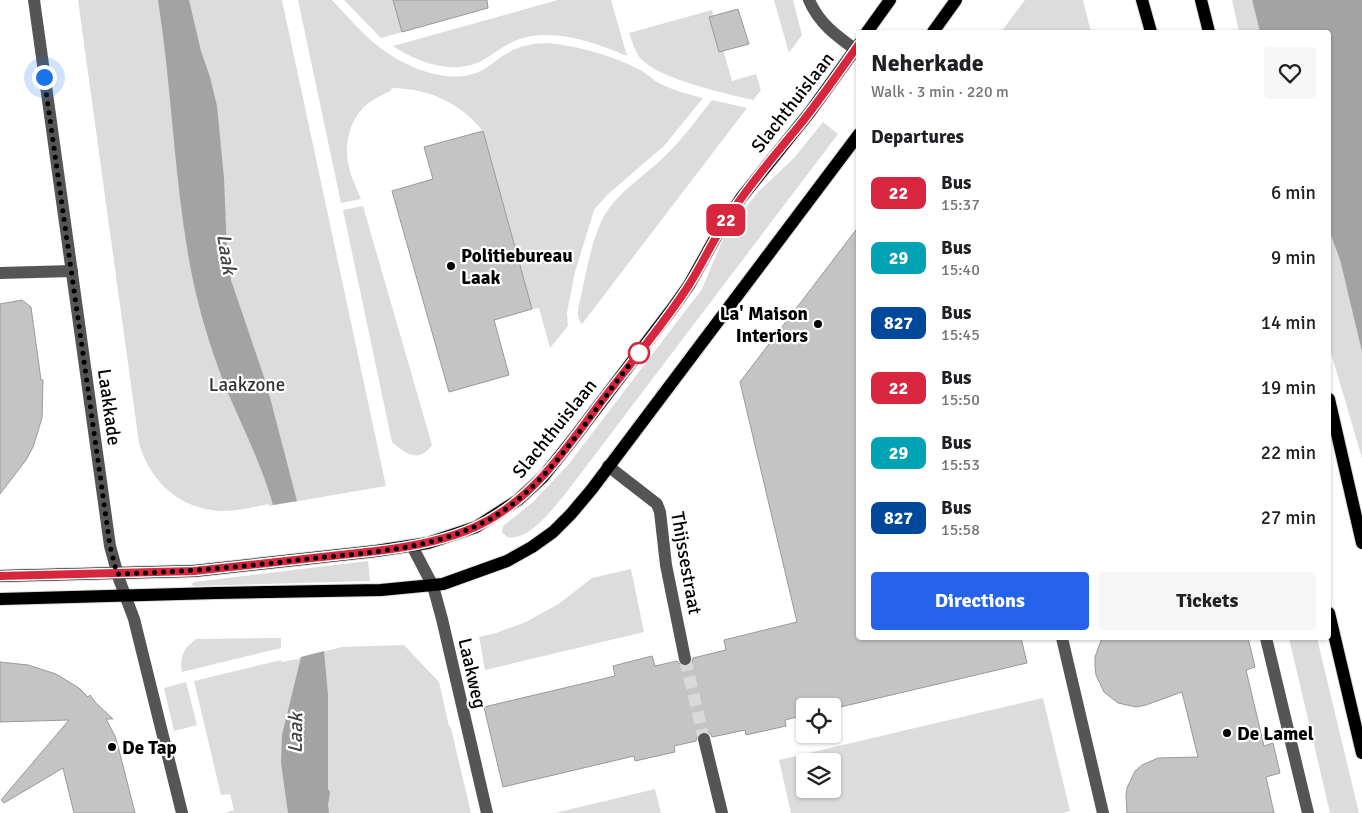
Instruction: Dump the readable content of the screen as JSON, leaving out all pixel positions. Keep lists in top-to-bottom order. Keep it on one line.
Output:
{"streets":{"main road":["Slachthuislaan"],"street":["Laakkade","Thijssestraat","Laakweg"]},"crossings":[["Slachthuislaan","Laakkade"],["Slachthuislaan","Laakweg"]],"water":["Laak"],"parks":["Laakzone"],"places":["Politiebureau Laak","La' Maison Interiors","De Lamel","De Tap"],"lines":["bus line 22"],"page":{"on_map":"22","heading":[["Neherkade","Walk · 3 min · 220 m"],"Departures"],"list":[{"mark":"22","name":"Bus","note":"15:37","value":"6 min"},{"mark":"29","name":"Bus","note":"15:40","value":"9 min"},{"mark":"827","name":"Bus","note":"15:45","value":"14 min"},{"mark":"22","name":"Bus","note":"15:50","value":"19 min"},{"mark":"29","name":"Bus","note":"15:53","value":"22 min"},{"mark":"827","name":"Bus","note":"15:58","value":"27 min"}],"buttons":["Directions","Tickets"]}}
